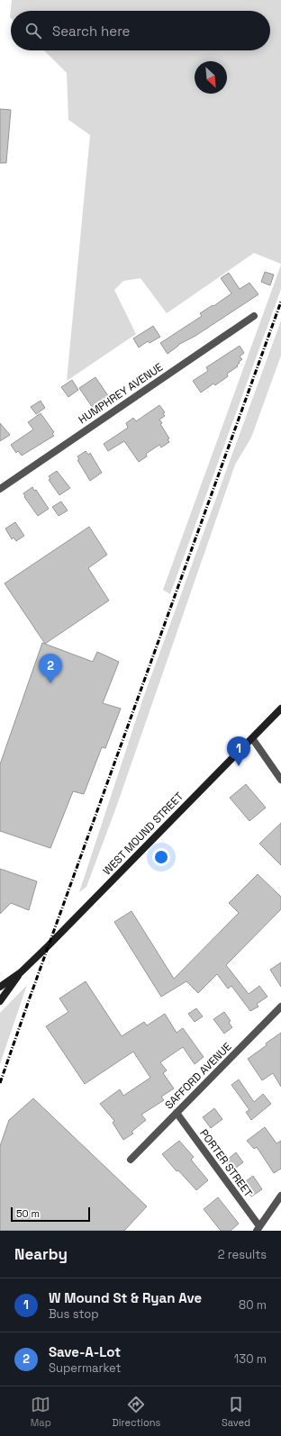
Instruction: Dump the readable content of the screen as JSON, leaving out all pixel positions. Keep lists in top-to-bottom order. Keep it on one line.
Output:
{"streets":{"street":["HUMPHREY AVENUE","WEST MOUND STREET","SAFFORD AVENUE","PORTER STREET"]},"crossings":[["SAFFORD AVENUE","PORTER STREET"]],"scale_bar":"50 m","north":"bottom right","page":{"search":"Search here","pins":["2","1"],"scale":"50 m","heading":["Nearby","2 results"],"list":[{"mark":"1","name":"W Mound St & Ryan Ave","note":"Bus stop","value":"80 m"},{"mark":"2","name":"Save-A-Lot","note":"Supermarket","value":"130 m"}],"nav":["Map","Directions","Saved"]}}
